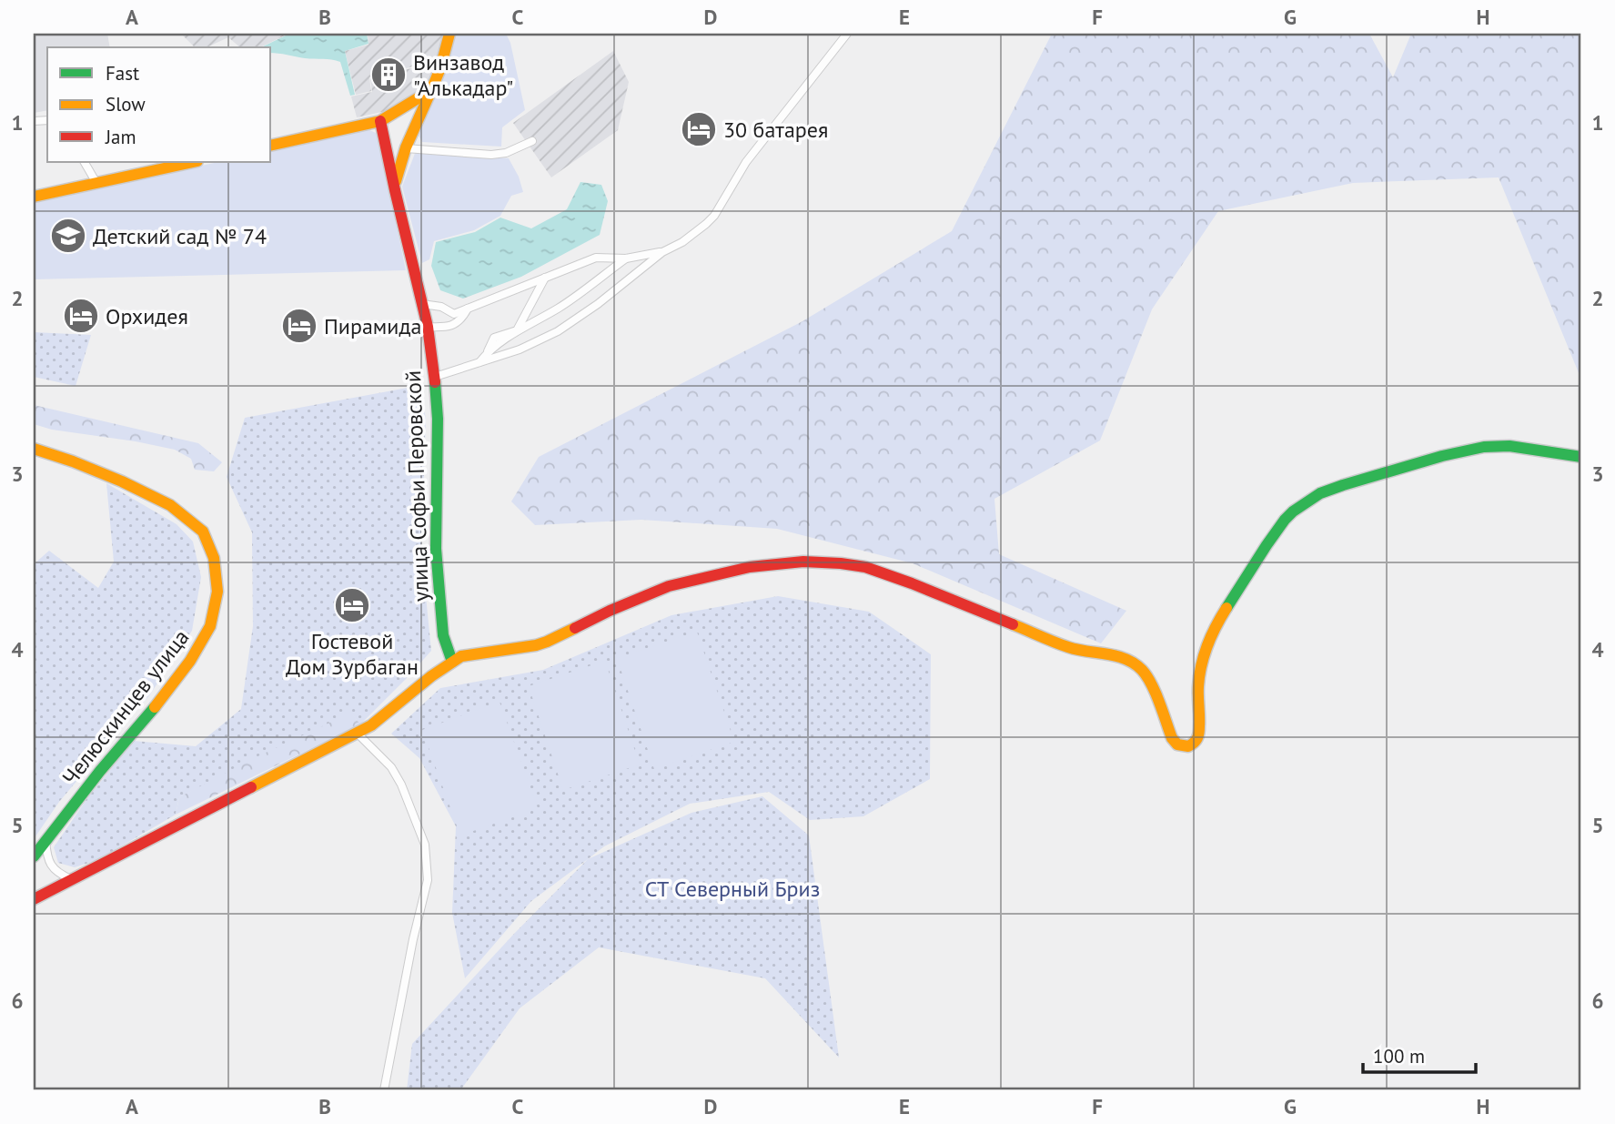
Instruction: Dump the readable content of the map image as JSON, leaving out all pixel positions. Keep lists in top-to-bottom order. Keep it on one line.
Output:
{"streets":{"main road":["улица Софьи Перовской","Челюскинцев улица"]},"parks":["СТ Северный Бриз"],"places":{"building":["Винзавод \"Алькадар\""],"hotel":["30 батарея","Орхидея","Пирамида","Гостевой Дом Зурбаган"],"school or university":["Детский сад № 74"]},"legend":["Fast","Slow","Jam"],"scale_bar":"100 m","grid":{"columns":["A","B","C","D","E","F","G","H"],"rows":["1","2","3","4","5","6"]}}
